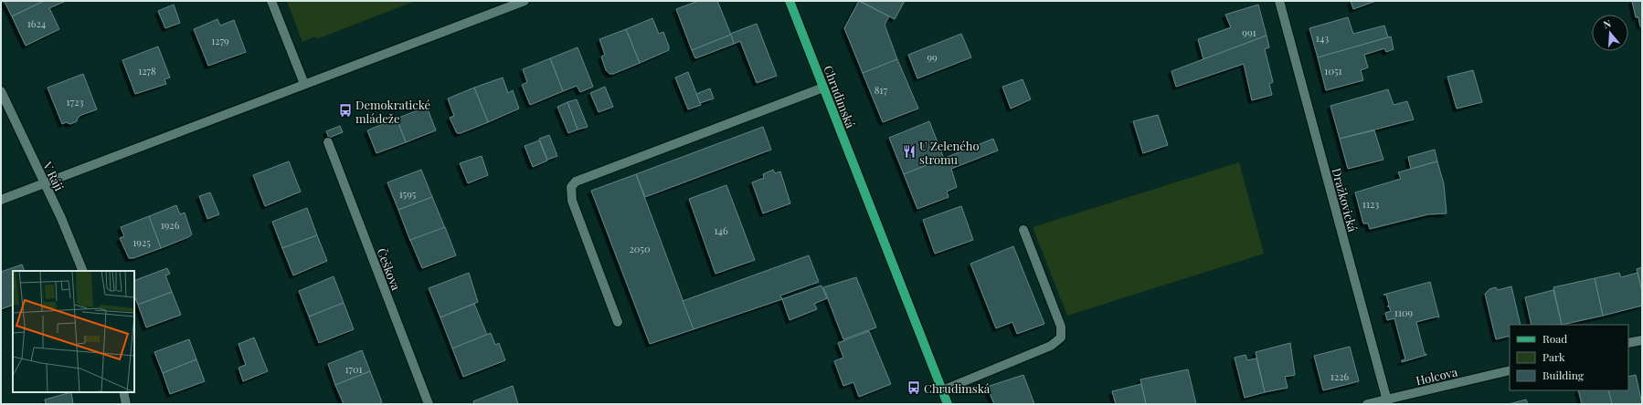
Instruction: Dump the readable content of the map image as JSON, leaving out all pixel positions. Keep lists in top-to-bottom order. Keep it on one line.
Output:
{"streets":{"main road":["Chrudimská"],"street":["V Ráji","Dražkovická","Češkova","Holcova"]},"crossings":[["Dražkovická","Holcova"]],"places":{"bus stop":["Demokratické mládeže","Chrudimská"],"restaurant":["U Zeleného stromu"]},"house_numbers":["1624","991","143","1279","99","1278","1051","817","1723","1595","1123","1926","146","1925","2050","1109","1701","1226"],"legend":["Road","Park","Building"],"north":"top"}
